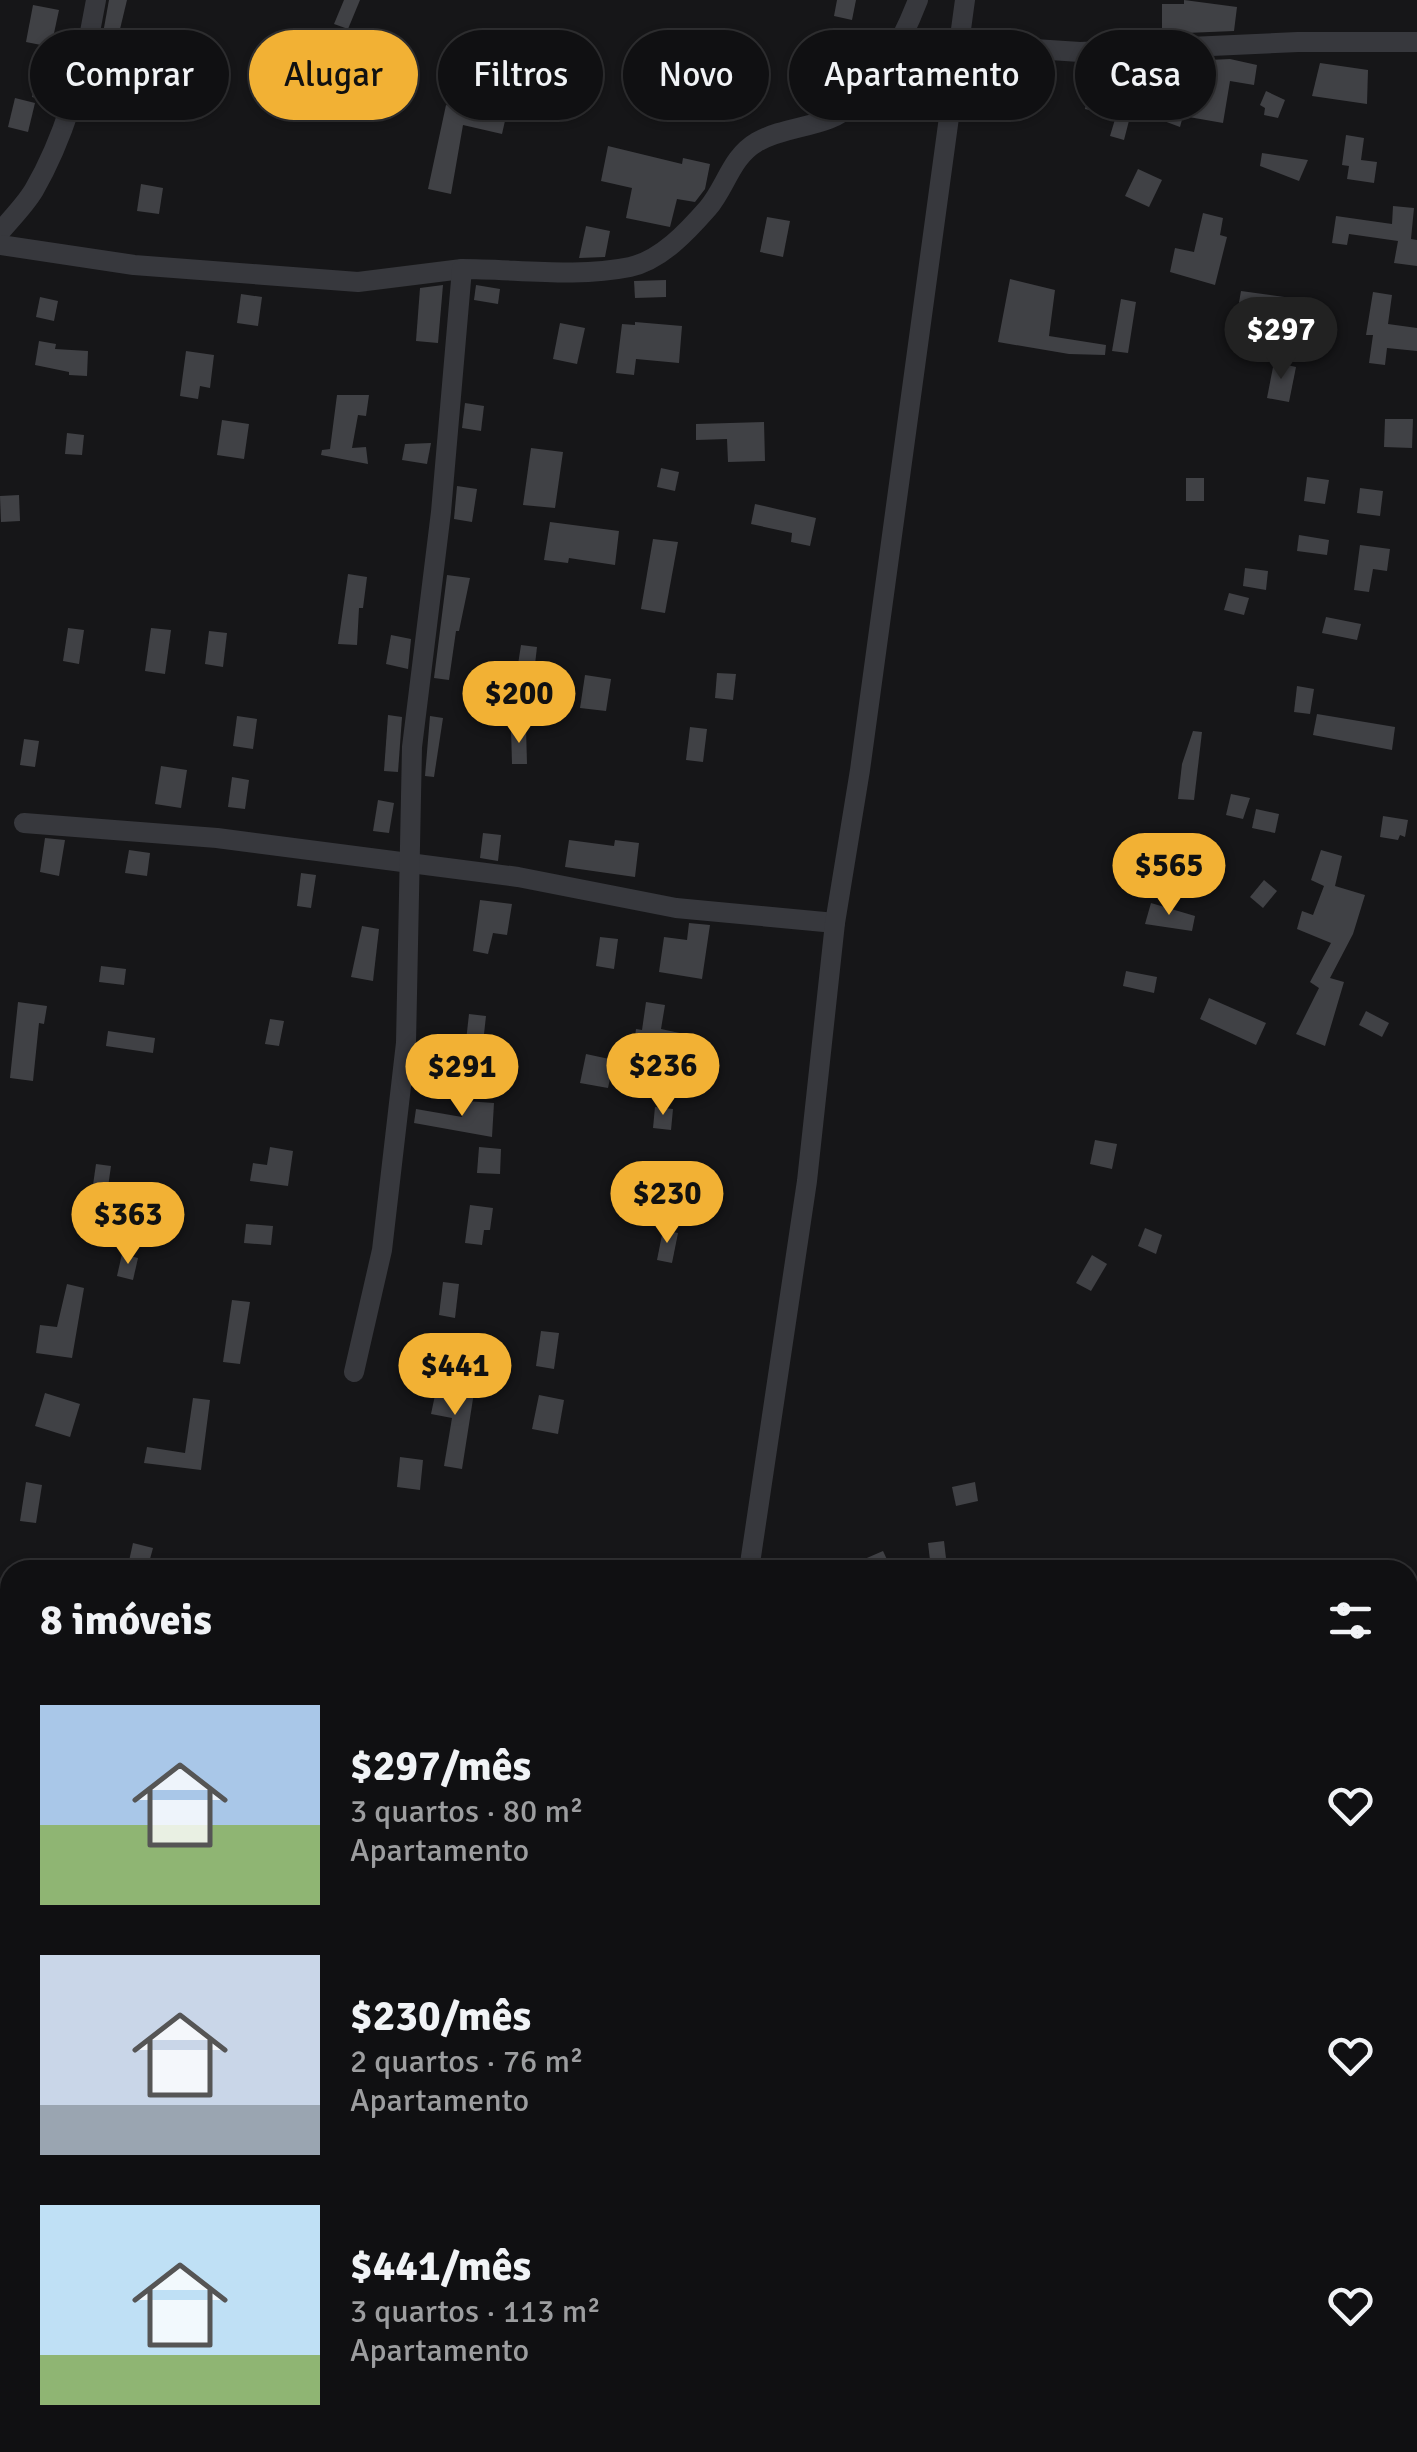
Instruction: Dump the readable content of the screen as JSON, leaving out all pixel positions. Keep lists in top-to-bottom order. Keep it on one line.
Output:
{"page":{"chip":["Comprar","Alugar","Filtros","Novo","Apartamento","Casa"],"price":["$297","$200","$565","$236","$291","$230","$363","$441"],"heading":"8 imóveis","list":[{"name":"$297/mês","note":"3 quartos · 80 m² · Apartamento"},{"name":"$230/mês","note":"2 quartos · 76 m² · Apartamento"},{"name":"$441/mês","note":"3 quartos · 113 m² · Apartamento"}]}}
